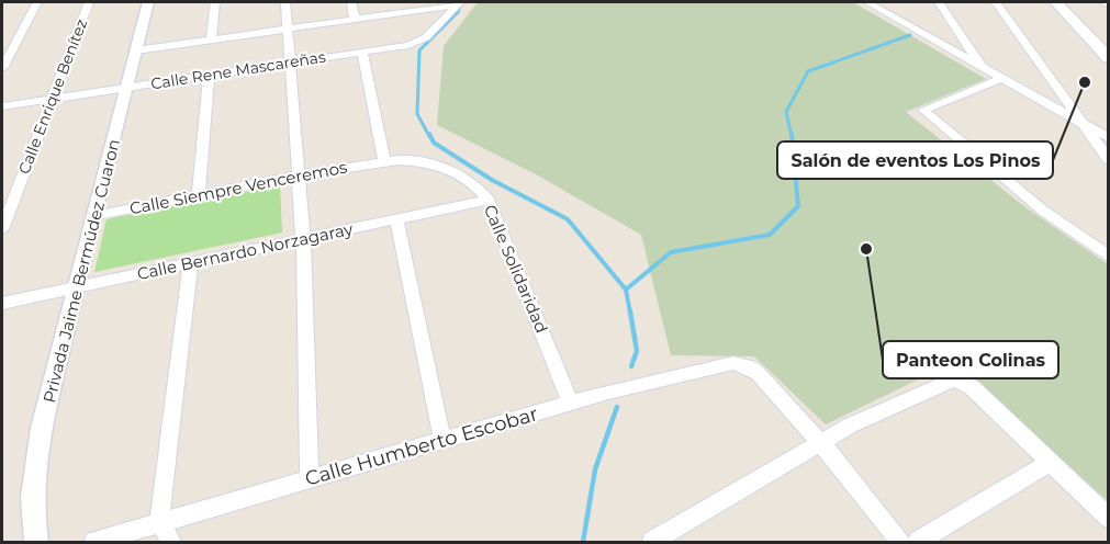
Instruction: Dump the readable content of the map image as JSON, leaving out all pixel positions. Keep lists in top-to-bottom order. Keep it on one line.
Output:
{"streets":{"street":["Calle Rene Mascareñas","Calle Enrique Benítez","Calle Siempre Venceremos","Calle Bernardo Norzagaray","Calle Solidaridad","Privada Jaime Bermúdez Cuaron","Calle Humberto Escobar"]},"crossings":[["Calle Rene Mascareñas","Calle Enrique Benítez"],["Calle Rene Mascareñas","Privada Jaime Bermúdez Cuaron"],["Calle Siempre Venceremos","Calle Solidaridad"],["Calle Siempre Venceremos","Privada Jaime Bermúdez Cuaron"],["Calle Bernardo Norzagaray","Calle Solidaridad"],["Calle Bernardo Norzagaray","Privada Jaime Bermúdez Cuaron"],["Calle Solidaridad","Calle Humberto Escobar"]],"places":["Salón de eventos Los Pinos","Panteon Colinas"]}
